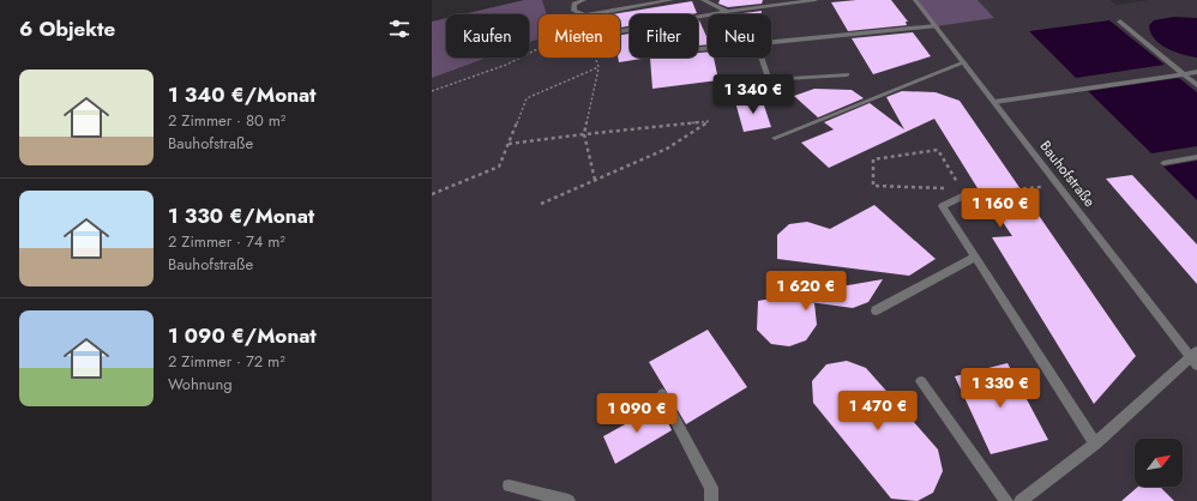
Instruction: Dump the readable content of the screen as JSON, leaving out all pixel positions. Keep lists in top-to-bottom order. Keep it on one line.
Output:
{"streets":{"street":["Bauhofstraße"]},"north":"top right","page":{"heading":"6 Objekte","chip":["Kaufen","Mieten","Filter","Neu"],"list":[{"name":"1 340 €/Monat","note":"2 Zimmer · 80 m² · Bauhofstraße"},{"name":"1 330 €/Monat","note":"2 Zimmer · 74 m² · Bauhofstraße"},{"name":"1 090 €/Monat","note":"2 Zimmer · 72 m² · Wohnung"}],"price":["1 340 €","1 160 €","1 620 €","1 330 €","1 470 €","1 090 €"]}}
